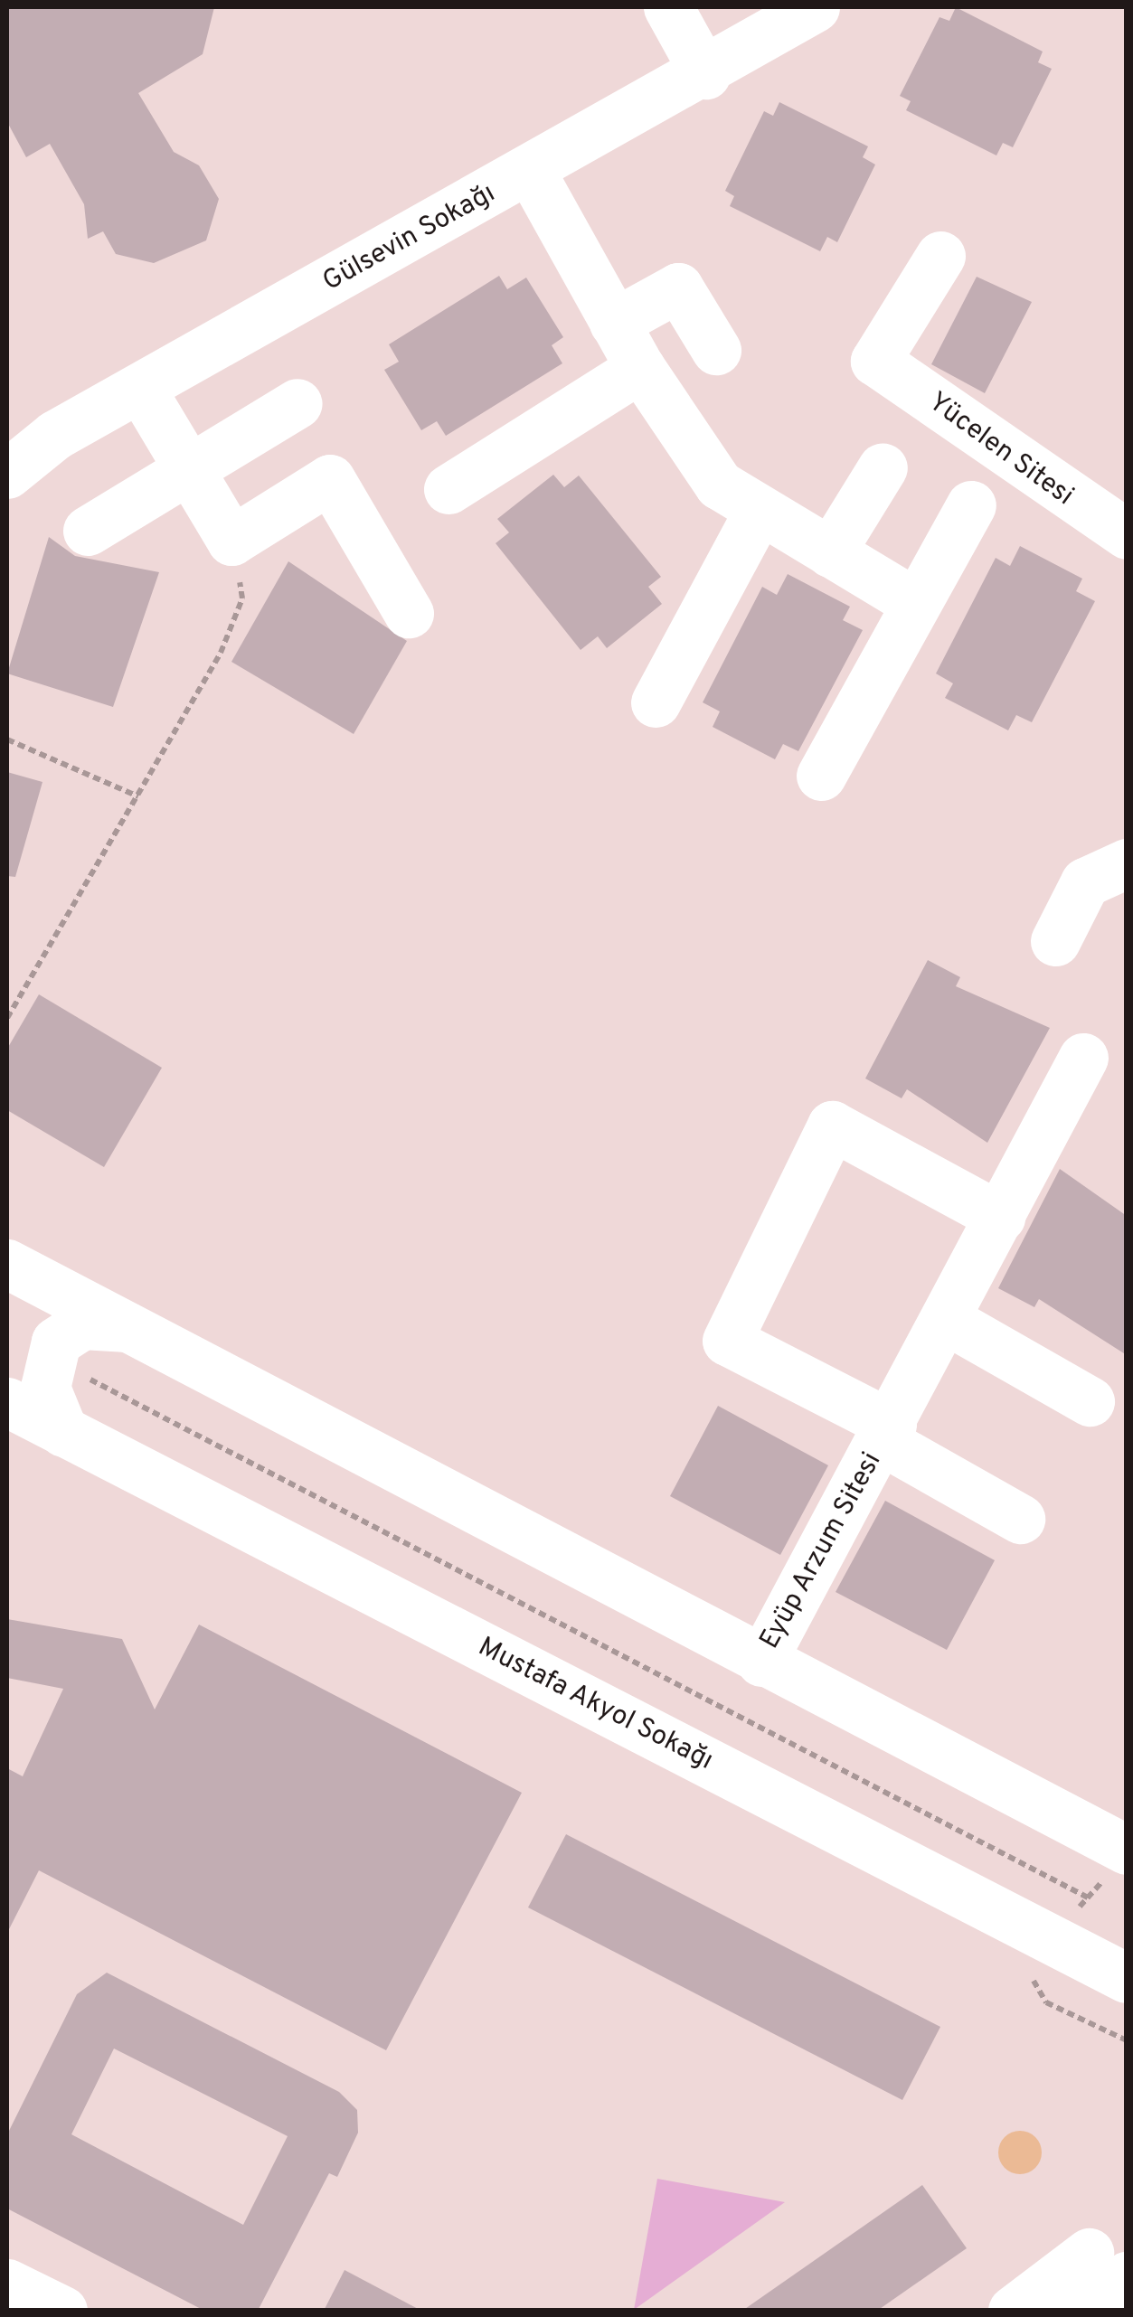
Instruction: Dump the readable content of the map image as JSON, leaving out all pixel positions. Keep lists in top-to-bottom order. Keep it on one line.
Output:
{"streets":{"street":["Gülsevin Sokağı","Yücelen Sitesi","Eyüp Arzum Sitesi","Mustafa Akyol Sokağı"]}}
